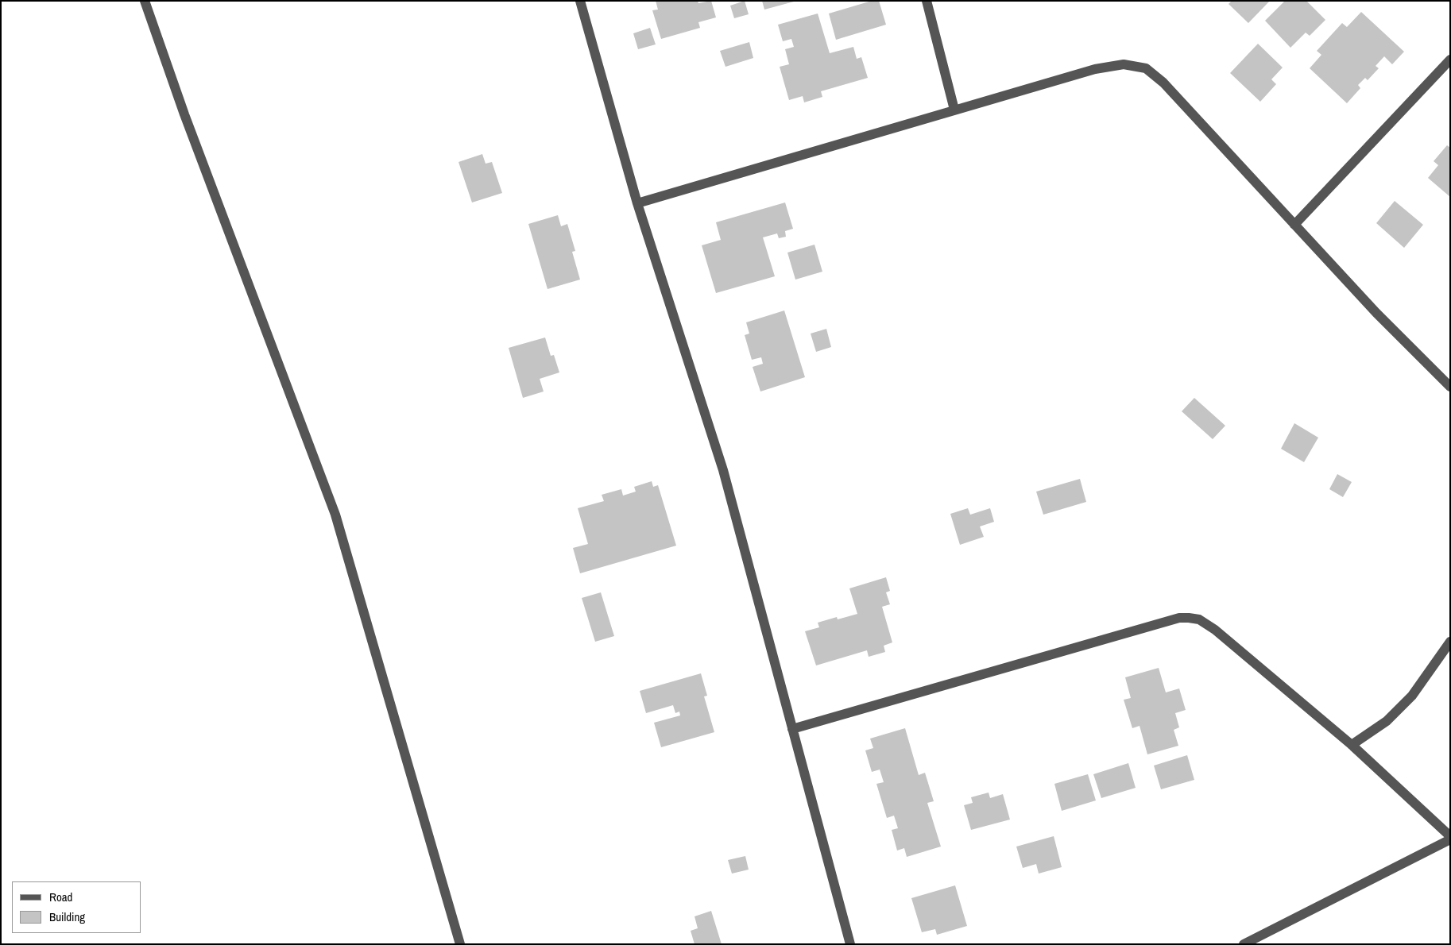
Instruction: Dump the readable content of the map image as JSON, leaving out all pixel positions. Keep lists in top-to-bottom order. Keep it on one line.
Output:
{"legend":["Road","Building"]}
